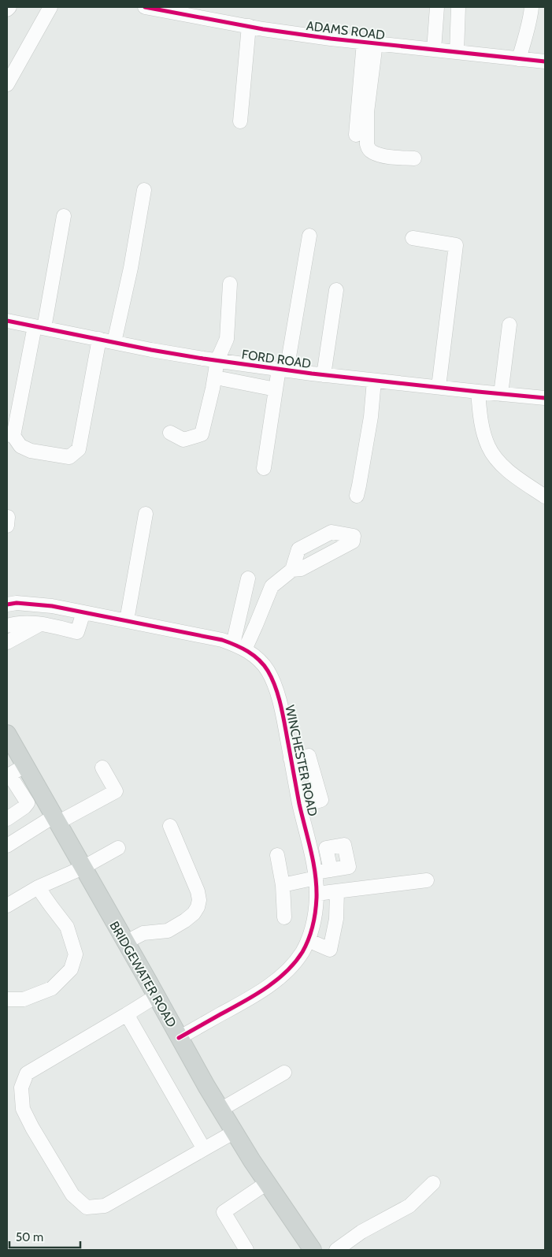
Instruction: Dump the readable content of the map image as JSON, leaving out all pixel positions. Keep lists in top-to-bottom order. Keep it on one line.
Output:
{"streets":{"main road":["BRIDGEWATER ROAD"],"street":["ADAMS ROAD","FORD ROAD","WINCHESTER ROAD"]},"crossings":[["WINCHESTER ROAD","BRIDGEWATER ROAD"]],"scale_bar":"50 m"}
